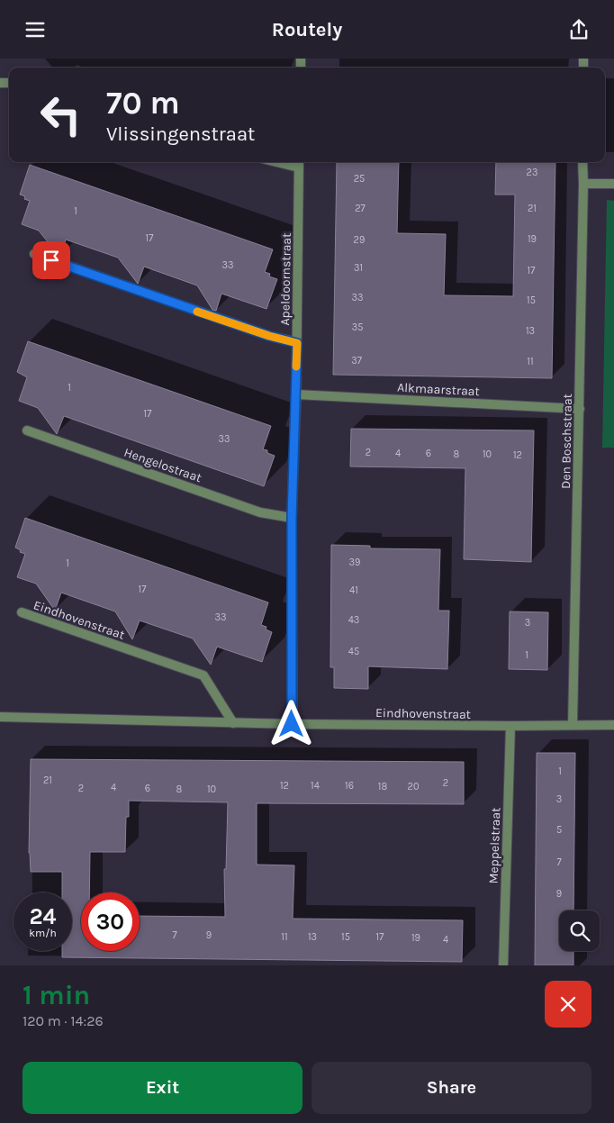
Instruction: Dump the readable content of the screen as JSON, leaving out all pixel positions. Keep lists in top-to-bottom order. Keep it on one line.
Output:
{"streets":{"street":["Apeldoornstraat","Alkmaarstraat","Den Boschstraat","Hengelostraat","Eindhovenstraat","Meppelstraat"]},"crossings":[["Apeldoornstraat","Alkmaarstraat"],["Apeldoornstraat","Hengelostraat"],["Apeldoornstraat","Eindhovenstraat"],["Alkmaarstraat","Den Boschstraat"],["Den Boschstraat","Eindhovenstraat"],["Eindhovenstraat","Meppelstraat"]],"house_numbers":["23","25","27","21","1","17","19","29","33","31","17","33","15","35","13","37","11","1","17","33","2","4","6","8","10","12","39","1","17","41","33","43","3","45","1","1","21","2","12","14","16","18","20","4","2","6","8","10","3","5","7","9","7","9","11","13","15","17","19","4"],"page":{"header":"Routely","turn":["70 m","Vlissingenstraat"],"speed":"24 km/h","limit":"30","heading":["1 min","120 m · 14:26"],"buttons":["Exit","Share"]}}
